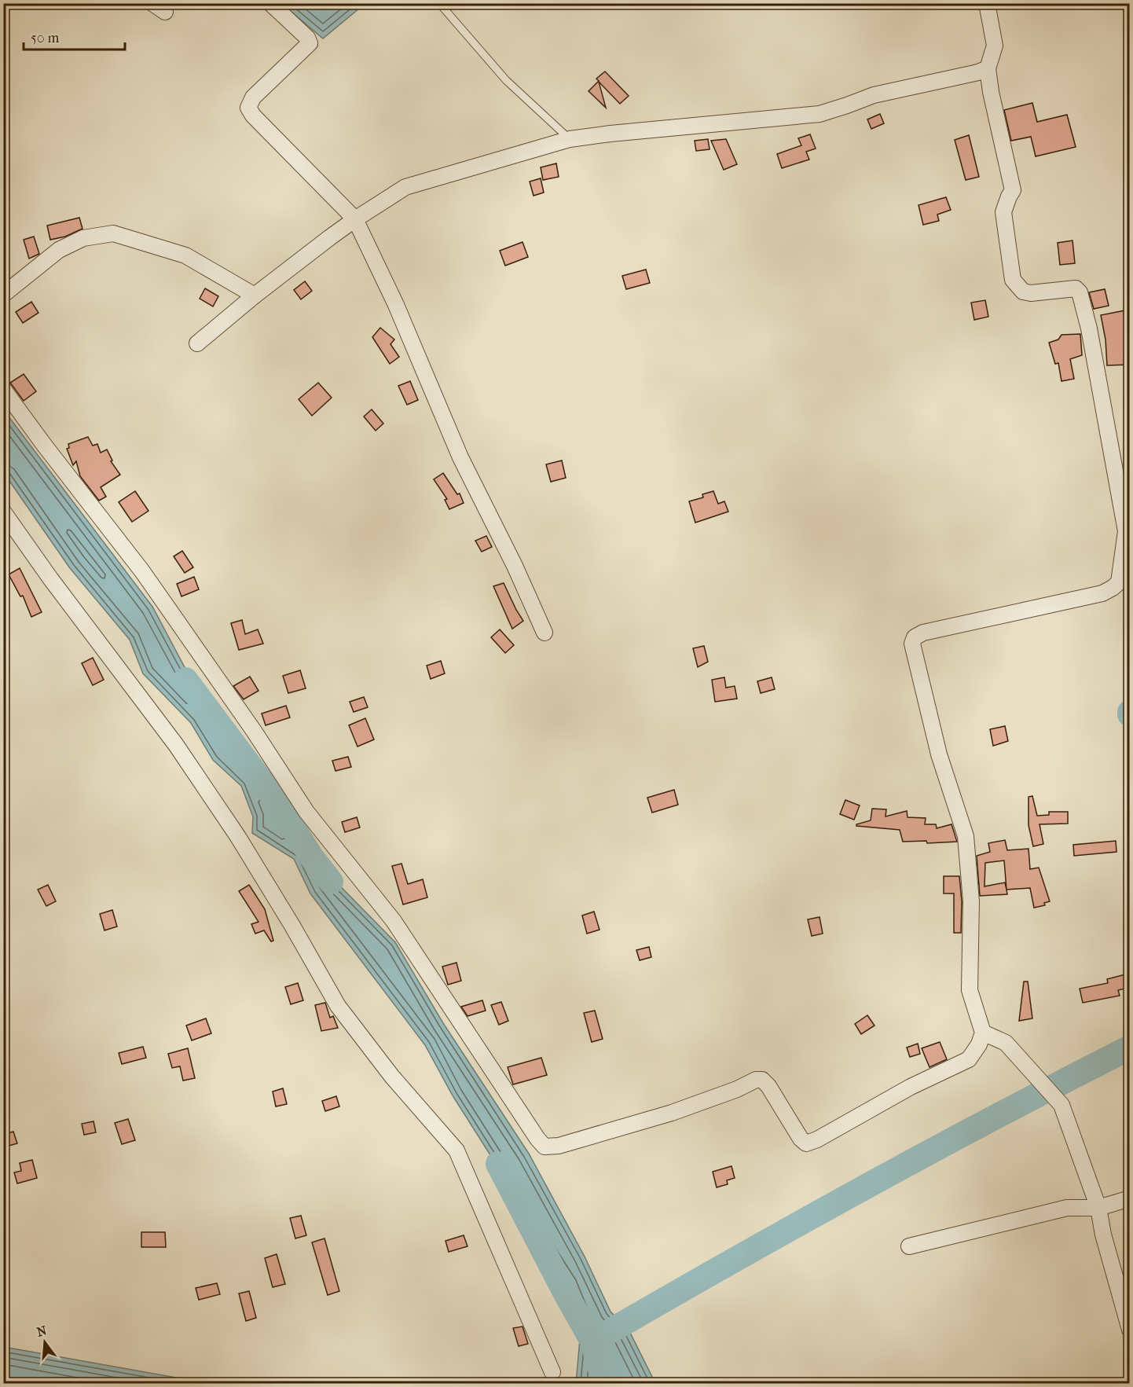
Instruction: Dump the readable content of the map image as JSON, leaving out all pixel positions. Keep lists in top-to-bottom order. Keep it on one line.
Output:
{"scale_bar":"50 m","north":"top"}
